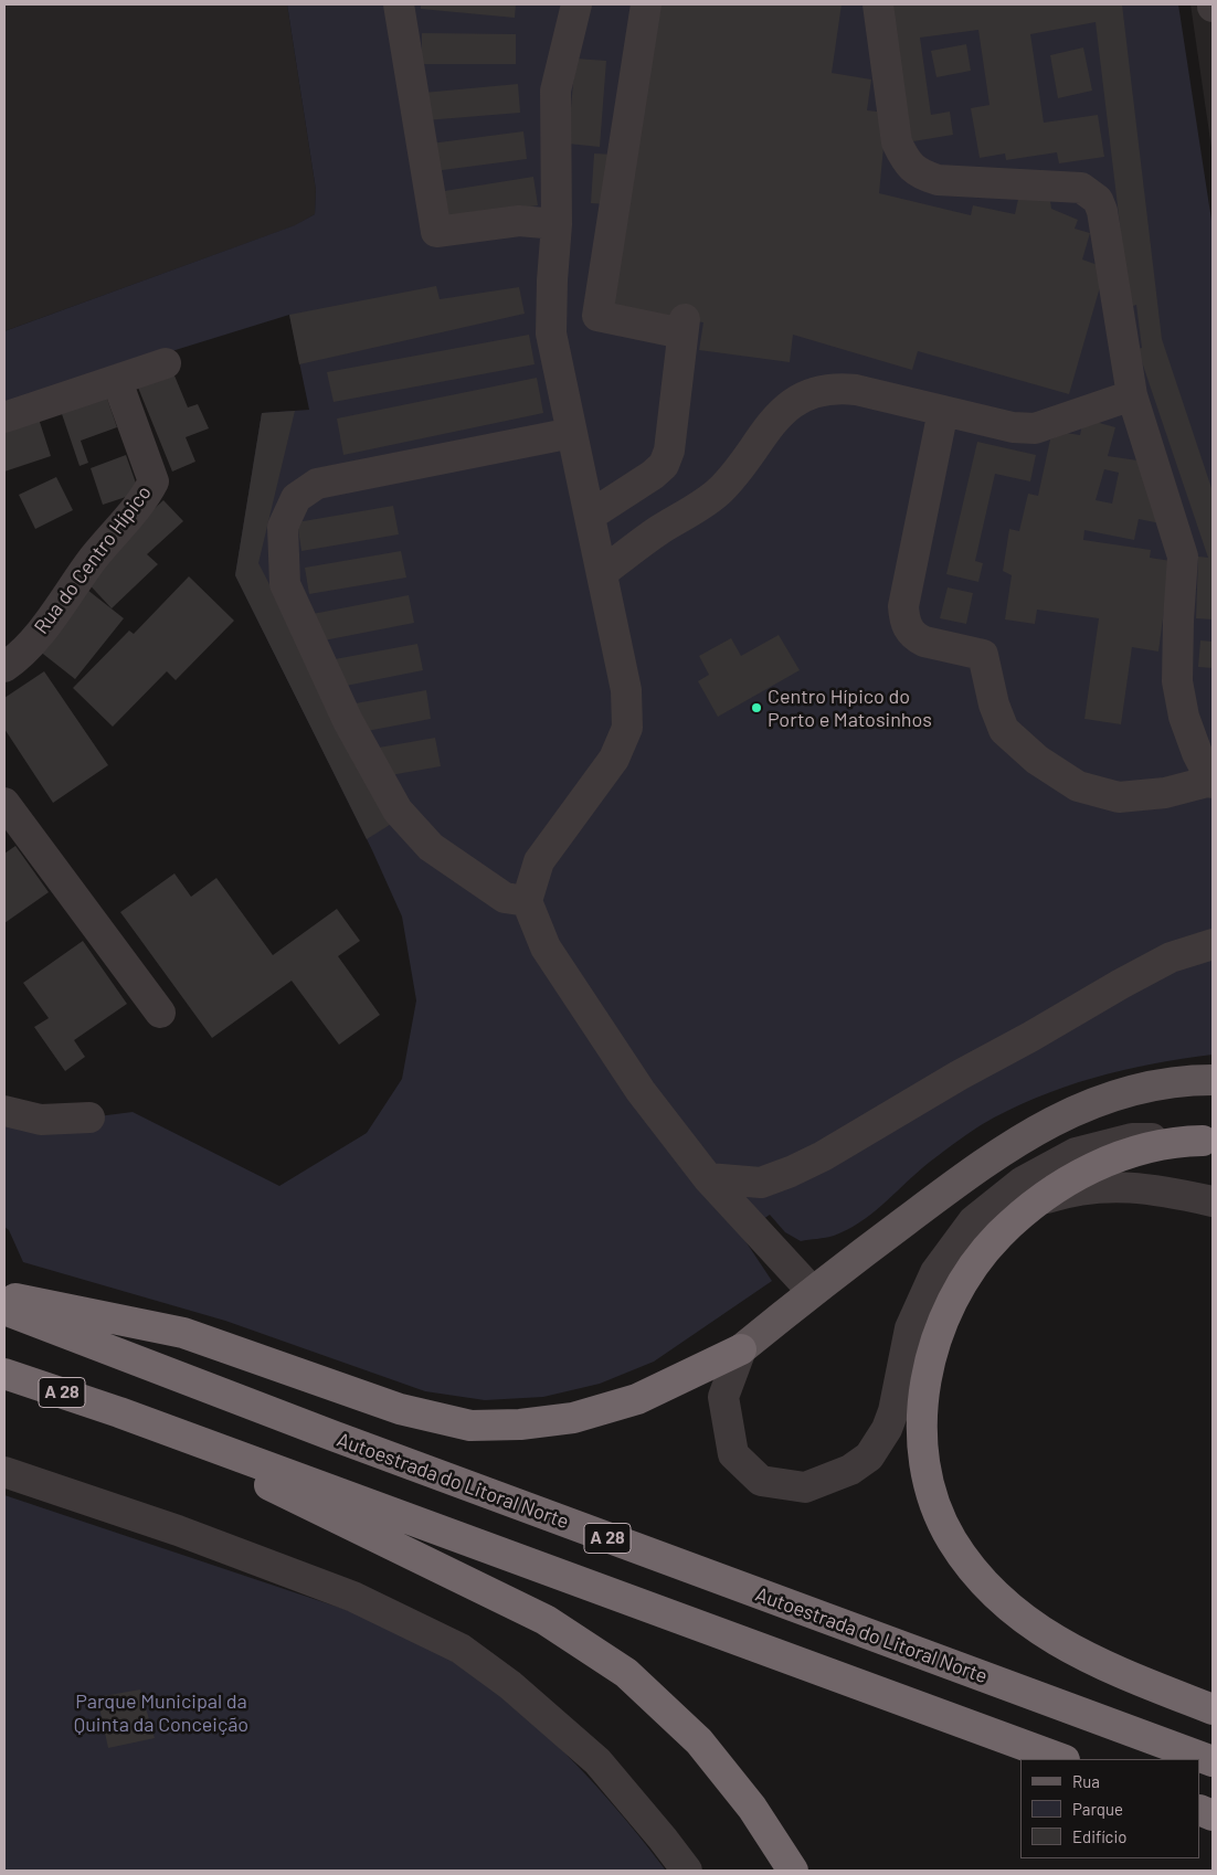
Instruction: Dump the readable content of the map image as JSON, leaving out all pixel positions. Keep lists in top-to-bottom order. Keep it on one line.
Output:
{"streets":{"highway":["A 28","Autoestrada do Litoral Norte"],"street":["Rua do Centro Hípico"]},"parks":["Parque Municipal da Quinta da Conceição"],"places":["Centro Hípico do Porto e Matosinhos"],"legend":["Rua","Parque","Edifício"]}
